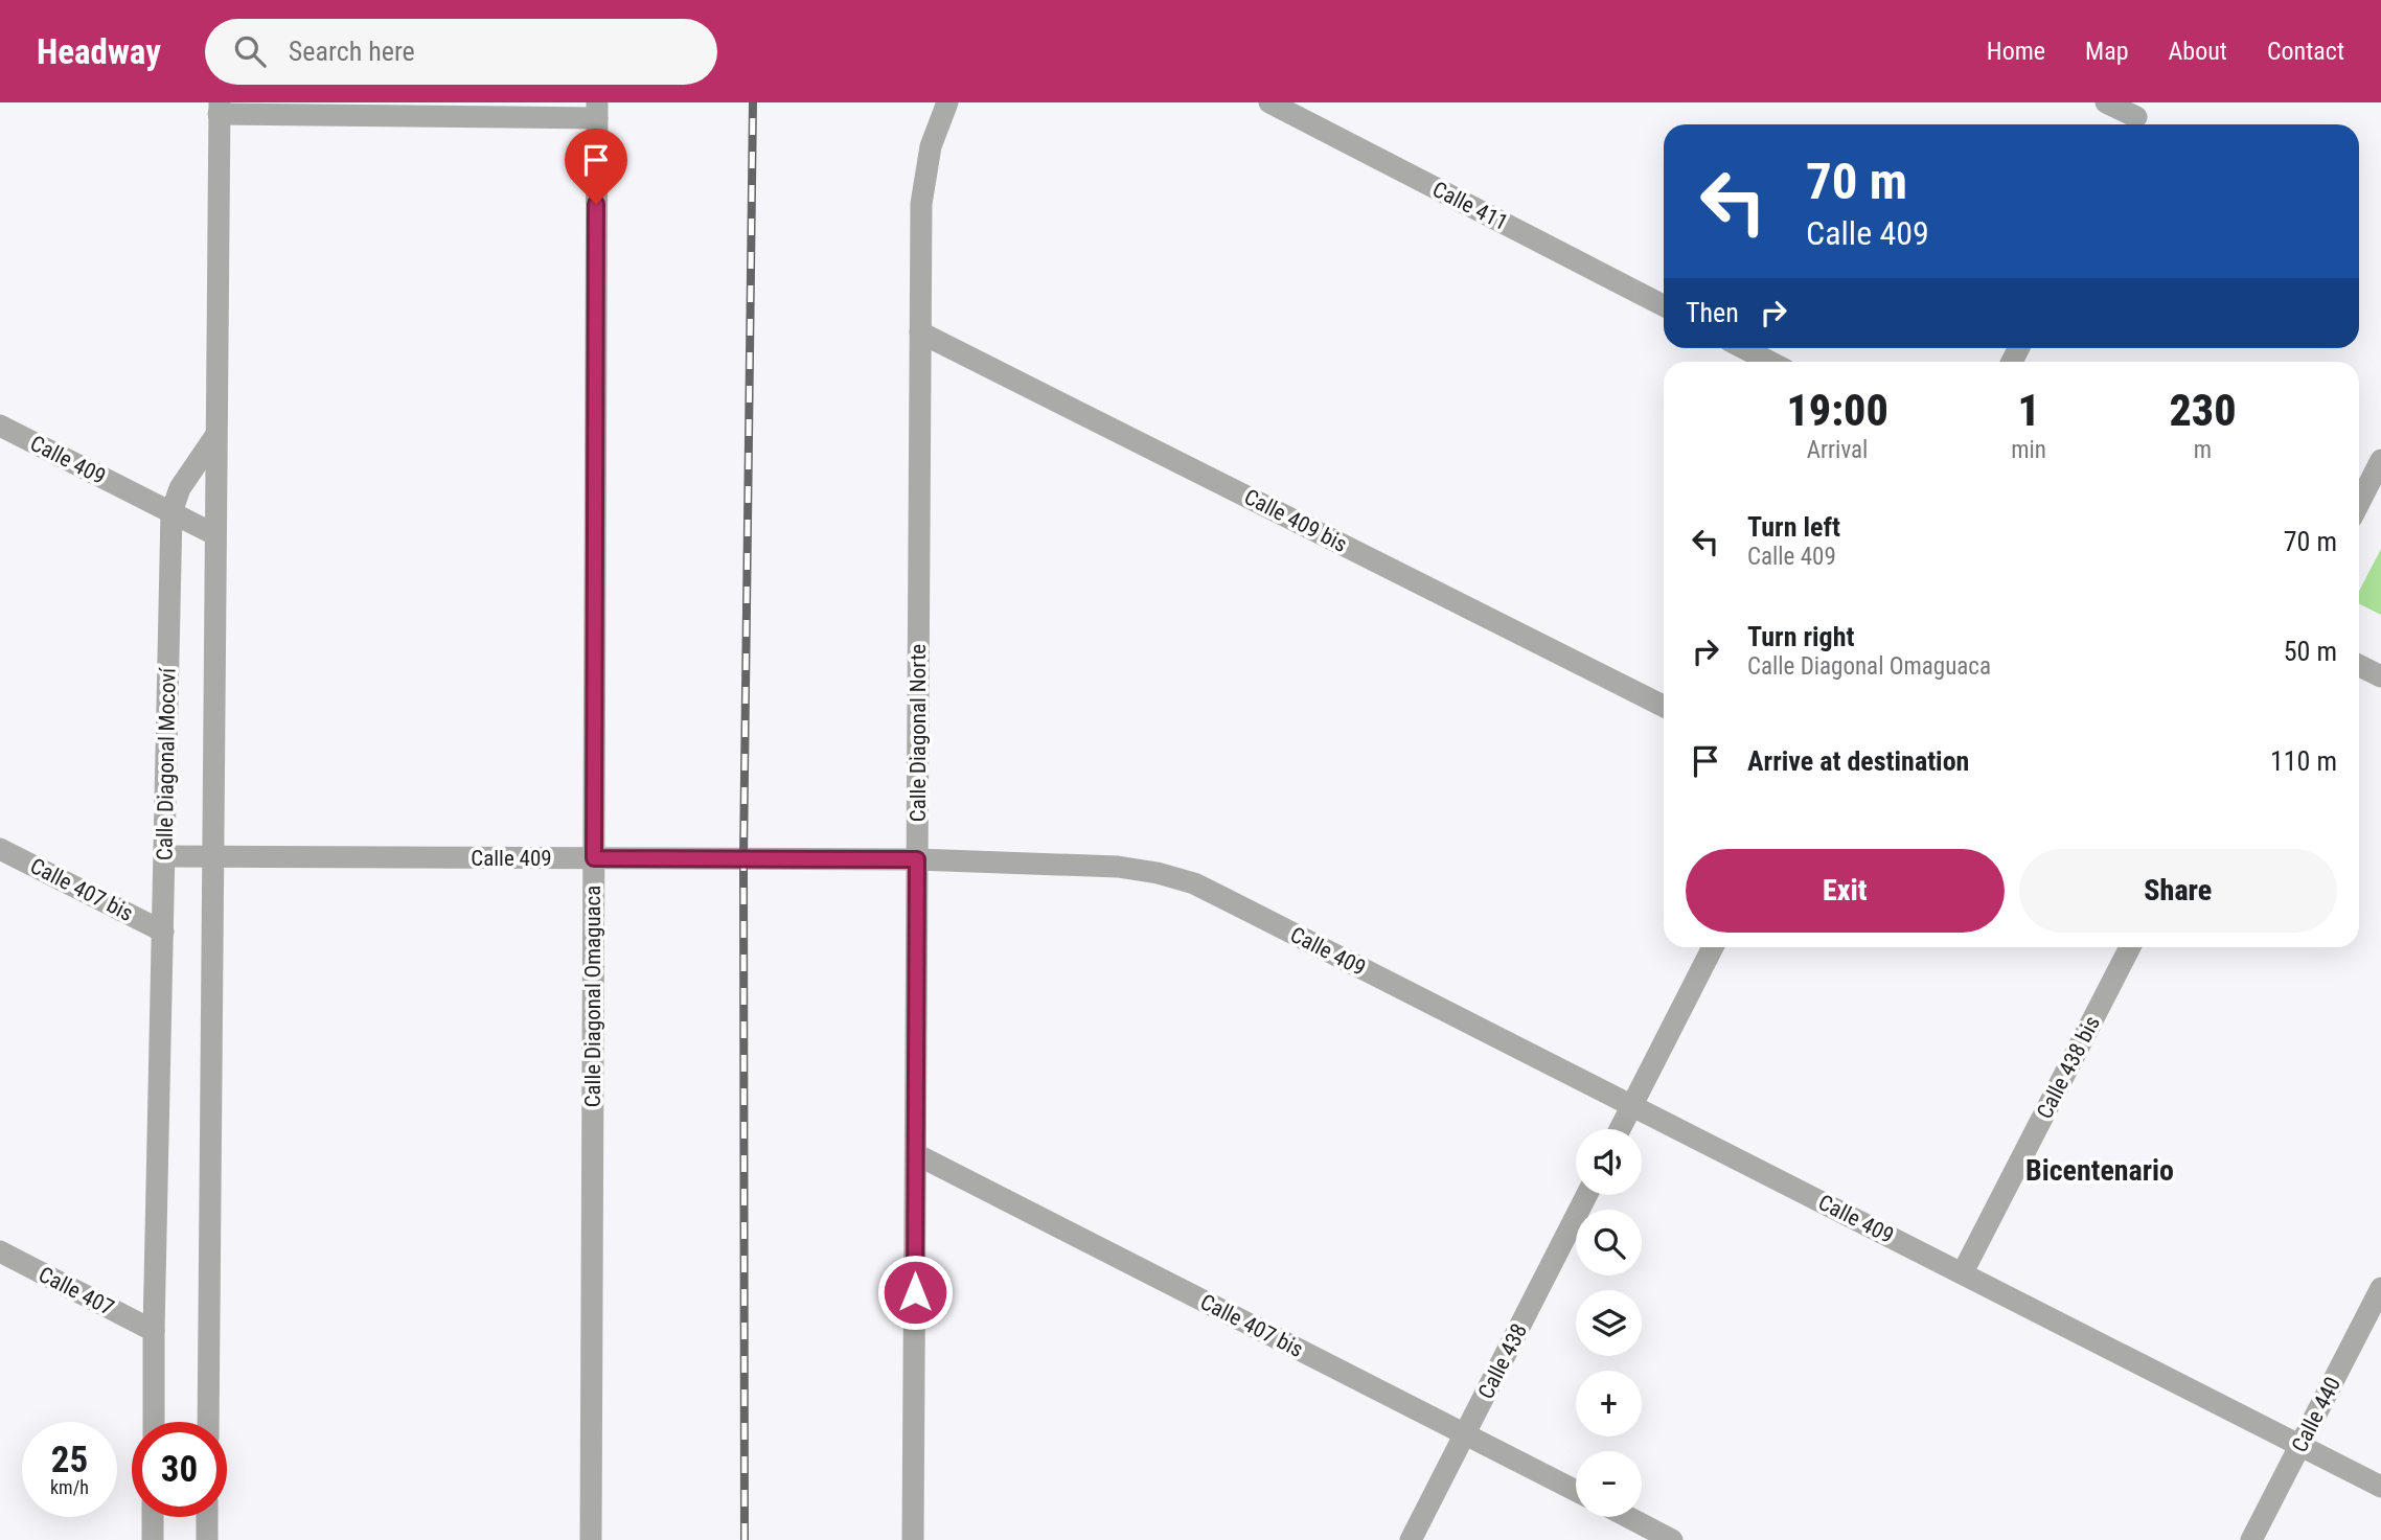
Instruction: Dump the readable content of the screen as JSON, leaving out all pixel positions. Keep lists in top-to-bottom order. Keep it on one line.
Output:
{"streets":{"street":["Calle 411","Calle 409","Calle 409 bis","Calle Diagonal Norte","Calle Diagonal Mocoví","Calle 407 bis","Calle Diagonal Omaguaca","Calle 438 bis","Calle 407","Calle 438","Calle 440"]},"crossings":[["Calle 409","Calle Diagonal Norte"],["Calle 409","Calle Diagonal Mocoví"],["Calle 409","Calle Diagonal Omaguaca"],["Calle 409","Calle 438 bis"],["Calle 409","Calle 440"],["Calle 409 bis","Calle Diagonal Norte"],["Calle Diagonal Norte","Calle 407 bis"],["Calle Diagonal Mocoví","Calle 407 bis"],["Calle Diagonal Mocoví","Calle 407"],["Calle 407 bis","Calle 438"]],"districts":["Bicentenario"],"page":{"header":"Headway","search":"Search here","nav":["Home","Map","About","Contact"],"turn":["70 m","Calle 409"],"then":"Then","eta":["19:00","Arrival","1","min","230","m"],"list":[{"name":"Turn left","note":"Calle 409","value":"70 m"},{"name":"Turn right","note":"Calle Diagonal Omaguaca","value":"50 m"},{"name":"Arrive at destination","value":"110 m"}],"buttons":["Exit","Share"],"map_buttons":["+","−"],"speed":"25 km/h","limit":"30"}}
